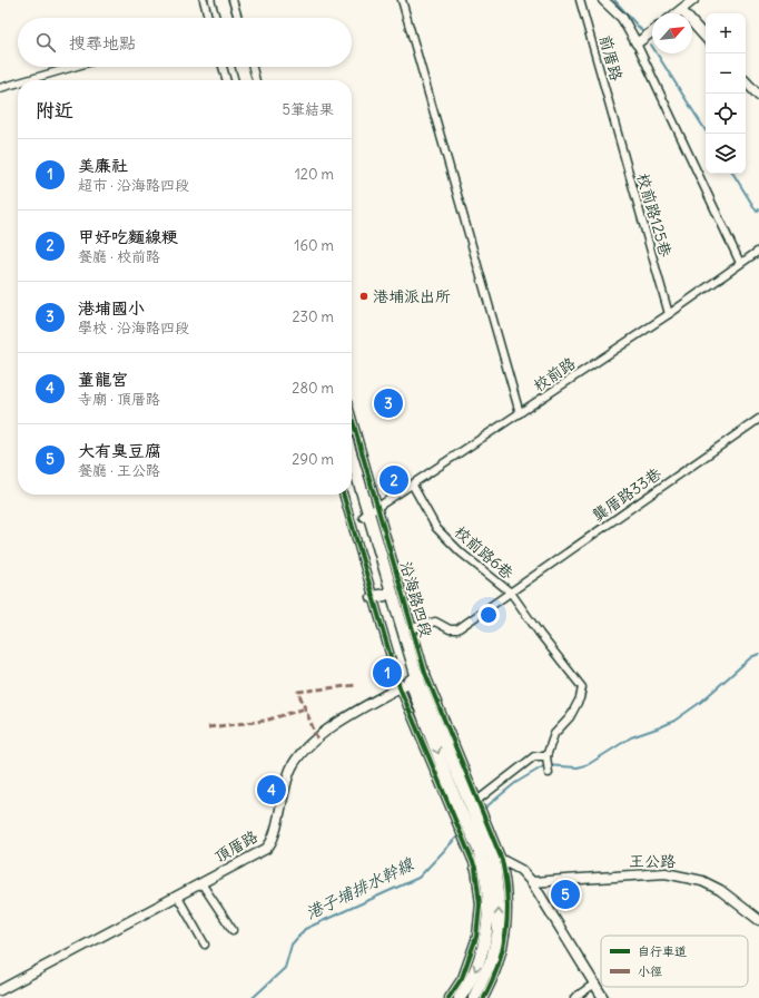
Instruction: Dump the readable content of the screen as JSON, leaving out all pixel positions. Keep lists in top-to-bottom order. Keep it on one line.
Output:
{"streets":{"main road":["沿海路四段"],"street":["前厝路","校前路125巷","校前路","龔厝路33巷","校前路6巷","頂厝路","王公路"]},"crossings":[["前厝路","校前路125巷"],["校前路125巷","校前路"],["校前路","校前路6巷"],["校前路","沿海路四段"],["龔厝路33巷","校前路6巷"],["龔厝路33巷","沿海路四段"],["沿海路四段","頂厝路"]],"water":["港子埔排水幹線"],"places":["港埔派出所"],"legend":["自行車道","小徑"],"north":"top right","page":{"map_buttons":["+","−"],"search":"搜尋地點","heading":["附近","5筆結果"],"list":[{"mark":"1","name":"美廉社","note":"超市 · 沿海路四段","value":"120 m"},{"mark":"2","name":"甲好吃麵線粳","note":"餐廳 · 校前路","value":"160 m"},{"mark":"3","name":"港埔國小","note":"學校 · 沿海路四段","value":"230 m"},{"mark":"4","name":"董龍宮","note":"寺廟 · 頂厝路","value":"280 m"},{"mark":"5","name":"大有臭豆腐","note":"餐廳 · 王公路","value":"290 m"}],"pins":["3","2","1","4","5"]}}
